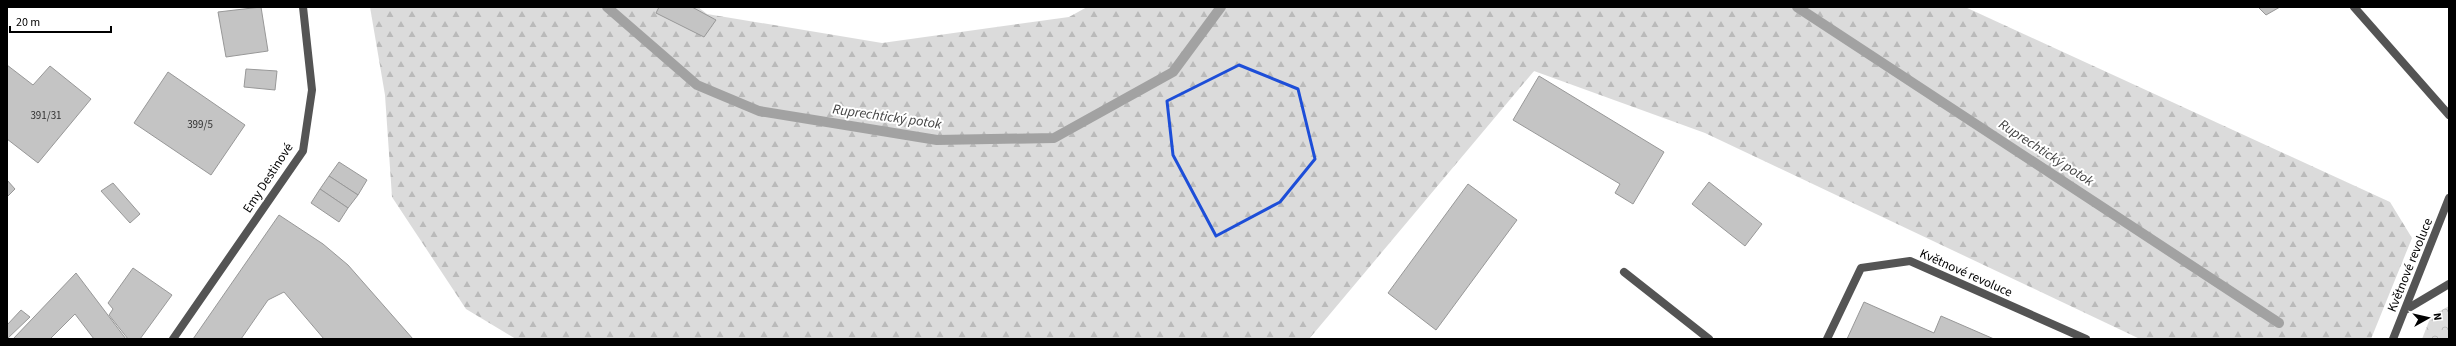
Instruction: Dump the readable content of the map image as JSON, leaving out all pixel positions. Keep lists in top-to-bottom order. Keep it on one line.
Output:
{"streets":{"street":["Emy Destinové","Květnové revoluce"]},"water":["Ruprechtický potok"],"house_numbers":["391/31","399/5"],"scale_bar":"20 m","north":"right"}
